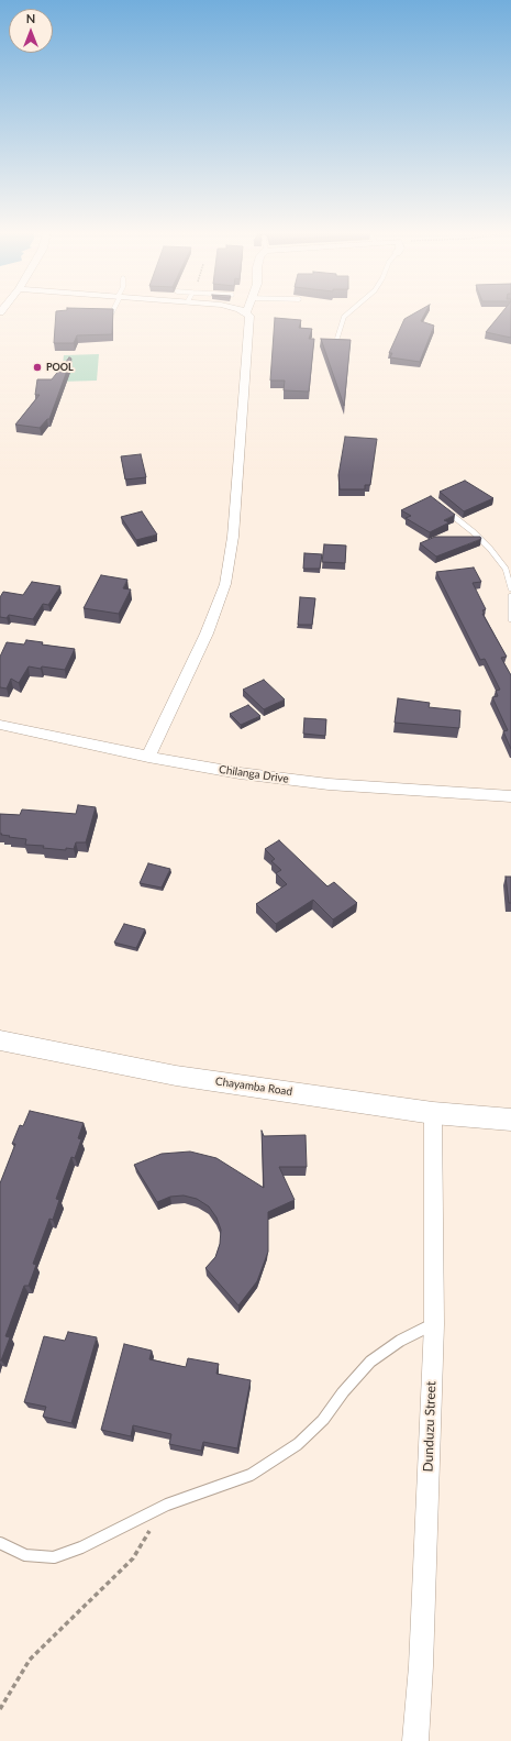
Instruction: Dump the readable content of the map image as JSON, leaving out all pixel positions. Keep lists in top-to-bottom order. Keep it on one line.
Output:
{"streets":{"street":["Chilanga Drive","Chayamba Road","Dunduzu Street"]},"crossings":[["Chayamba Road","Dunduzu Street"]],"places":["POOL"],"north":"top"}
